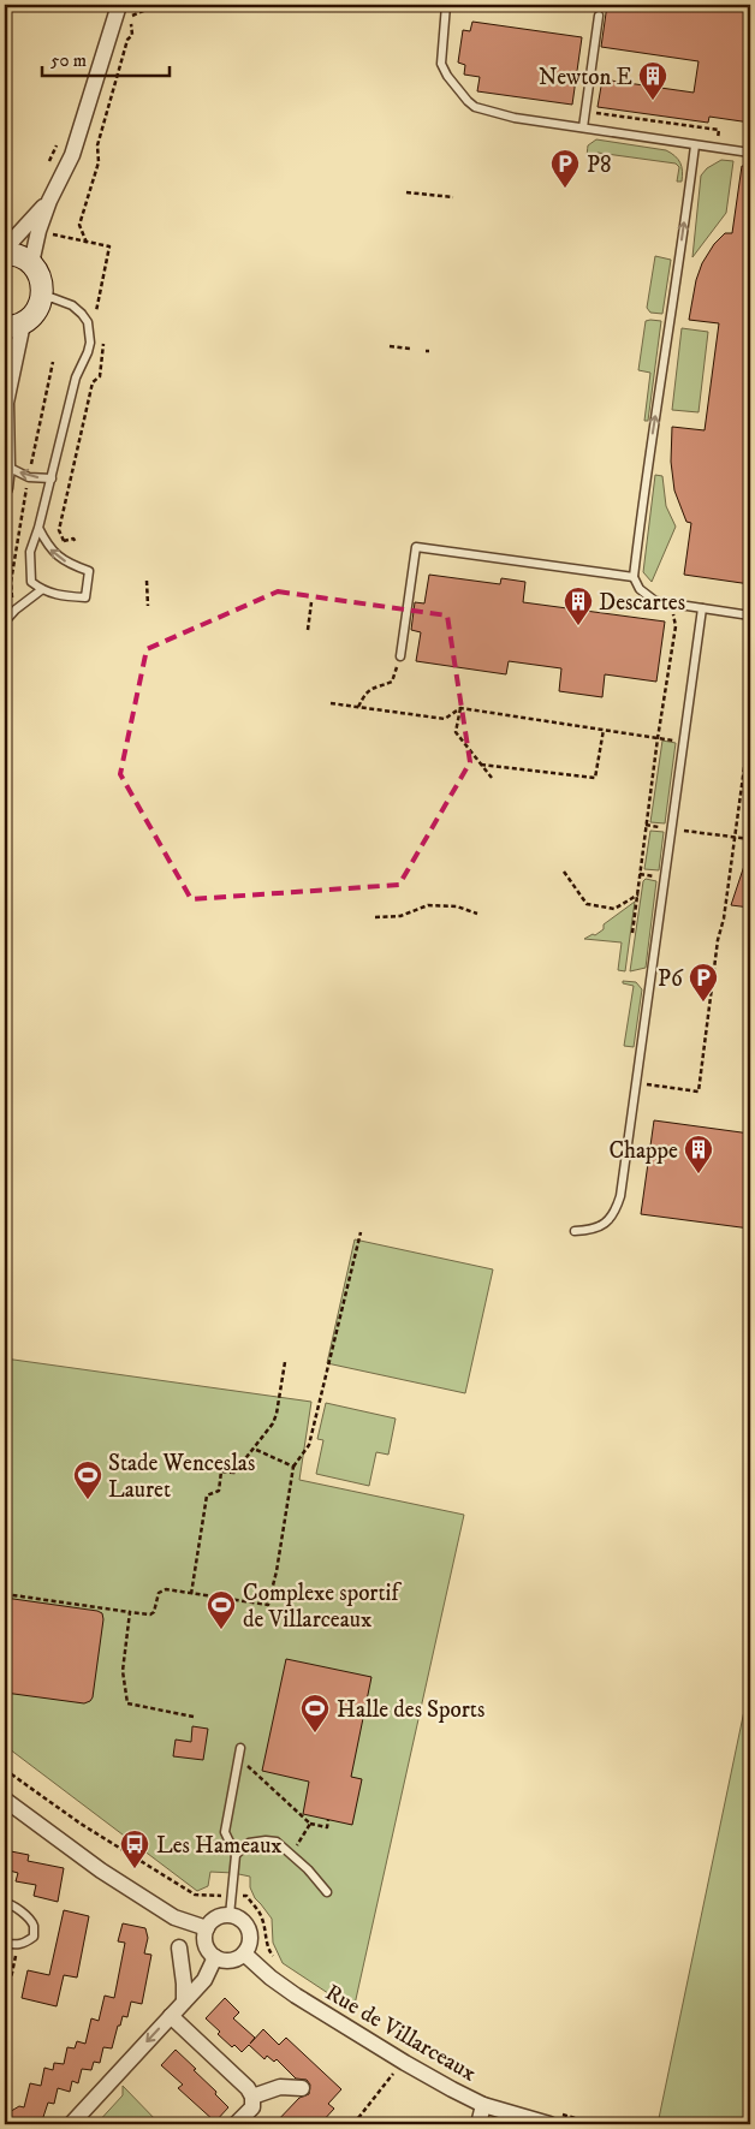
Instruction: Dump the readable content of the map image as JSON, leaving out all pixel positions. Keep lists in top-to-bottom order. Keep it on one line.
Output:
{"streets":{"street":["Rue de Villarceaux"]},"places":{"building":["Newton E","Descartes","Chappe"],"parking":["P8","P6"],"sports":["Stade Wenceslas Lauret","Complexe sportif de Villarceaux","Halle des Sports"],"bus stop":["Les Hameaux"]},"scale_bar":"50 m"}
